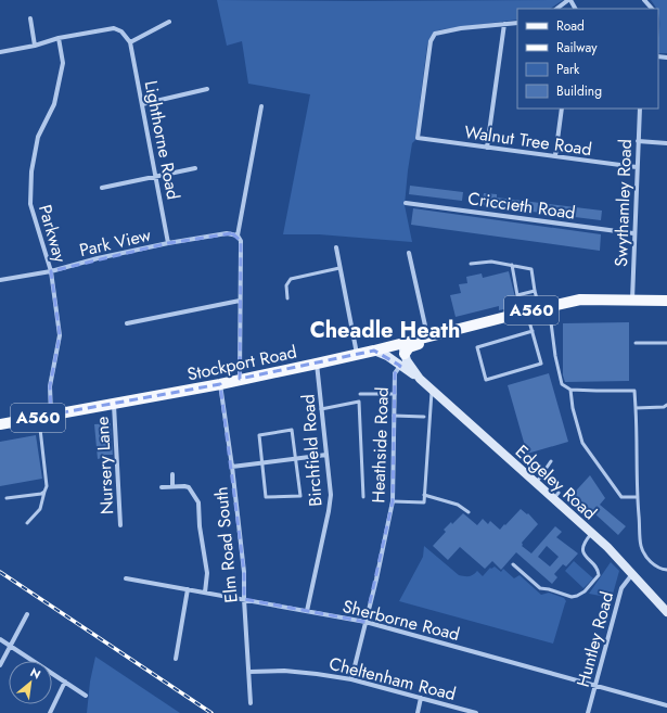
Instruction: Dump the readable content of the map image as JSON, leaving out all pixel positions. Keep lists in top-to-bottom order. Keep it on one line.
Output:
{"streets":{"main road":["A560","Stockport Road","Edgeley Road"],"street":["Lighthorne Road","Walnut Tree Road","Swythamley Road","Criccieth Road","Parkway","Park View","Heathside Road","Birchfield Road","Nursery Lane","Elm Road South","Sherborne Road","Huntley Road","Cheltenham Road"]},"crossings":[["Lighthorne Road","Park View"],["Walnut Tree Road","Swythamley Road"],["Swythamley Road","Criccieth Road"],["Swythamley Road","A560"],["Parkway","Park View"],["Parkway","Stockport Road"],["A560","Stockport Road"],["A560","Edgeley Road"],["Stockport Road","Birchfield Road"],["Stockport Road","Nursery Lane"],["Stockport Road","Edgeley Road"],["Stockport Road","Elm Road South"],["Heathside Road","Edgeley Road"],["Heathside Road","Sherborne Road"],["Heathside Road","Cheltenham Road"],["Birchfield Road","Sherborne Road"],["Edgeley Road","Huntley Road"],["Elm Road South","Sherborne Road"],["Elm Road South","Cheltenham Road"],["Sherborne Road","Huntley Road"]],"districts":["Cheadle Heath"],"legend":["Road","Railway","Park","Building"],"north":"top right"}
